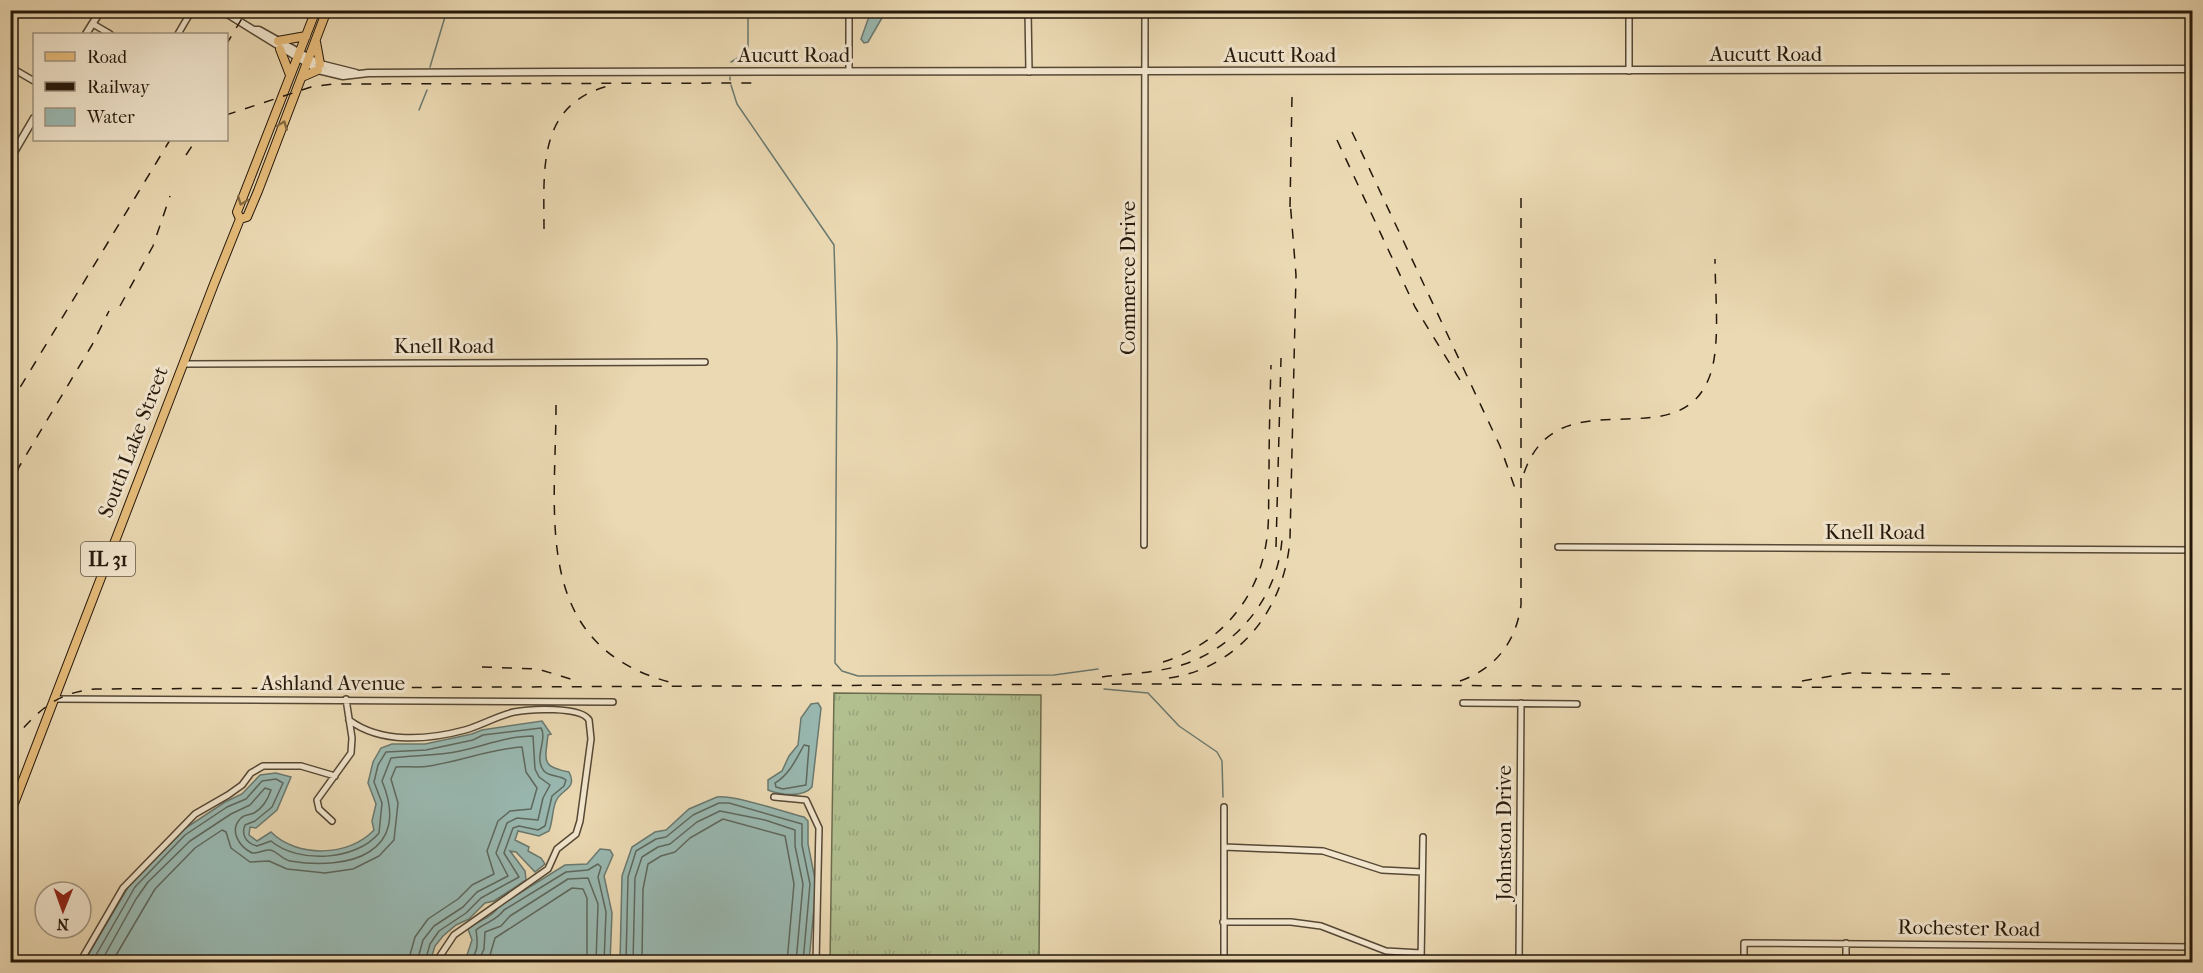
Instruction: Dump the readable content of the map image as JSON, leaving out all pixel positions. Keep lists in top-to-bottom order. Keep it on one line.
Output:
{"streets":{"main road":["South Lake Street","IL 31"],"street":["Aucutt Road","Commerce Drive","Knell Road","Ashland Avenue","Johnston Drive","Rochester Road"]},"crossings":[["Aucutt Road","Commerce Drive"],["Knell Road","South Lake Street"],["South Lake Street","Ashland Avenue"]],"legend":["Road","Railway","Water"],"north":"bottom"}
